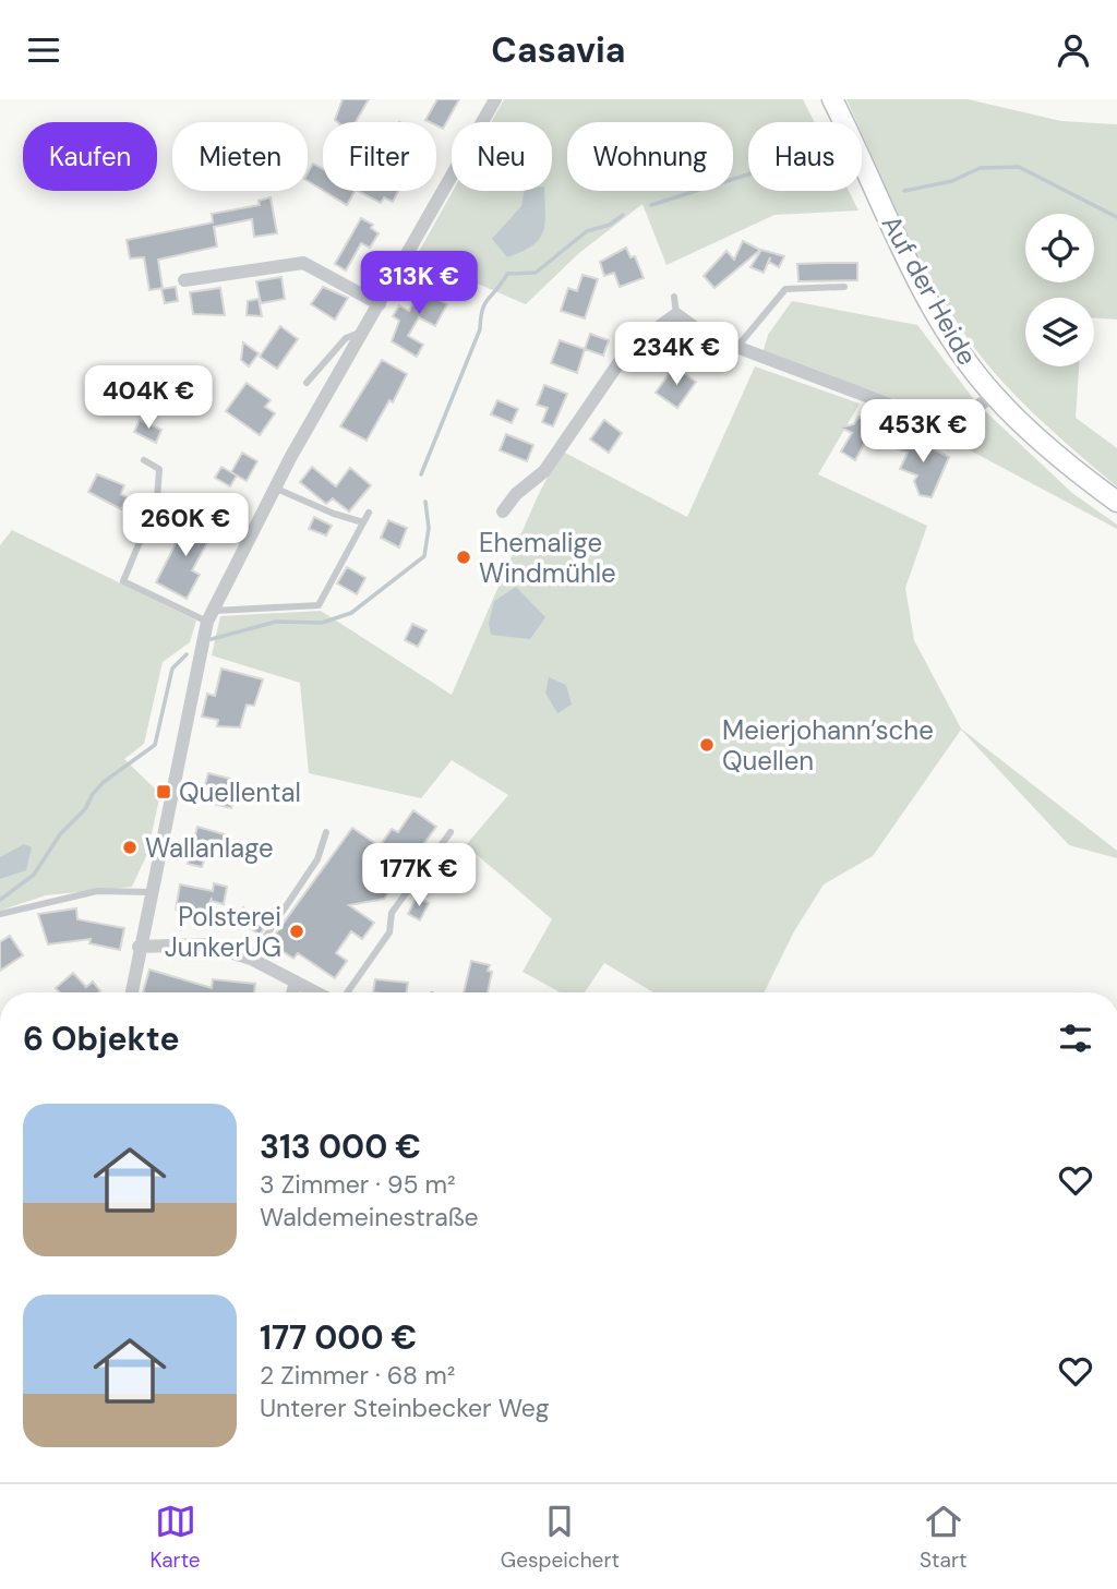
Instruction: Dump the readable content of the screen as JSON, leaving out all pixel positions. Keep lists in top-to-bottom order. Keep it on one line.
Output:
{"streets":{"street":["Auf der Heide"]},"places":{"other":["Ehemalige Windmühle","Meierjohann’sche Quellen","Wallanlage","Polsterei JunkerUG"],"transit":["Quellental"]},"page":{"header":"Casavia","chip":["Kaufen","Mieten","Filter","Neu","Wohnung","Haus"],"price":["313K €","234K €","404K €","453K €","260K €","177K €"],"heading":"6 Objekte","list":[{"name":"313 000 €","note":"3 Zimmer · 95 m² · Waldemeinestraße"},{"name":"177 000 €","note":"2 Zimmer · 68 m² · Unterer Steinbecker Weg"}],"tabs":["Karte","Gespeichert","Start"]}}
